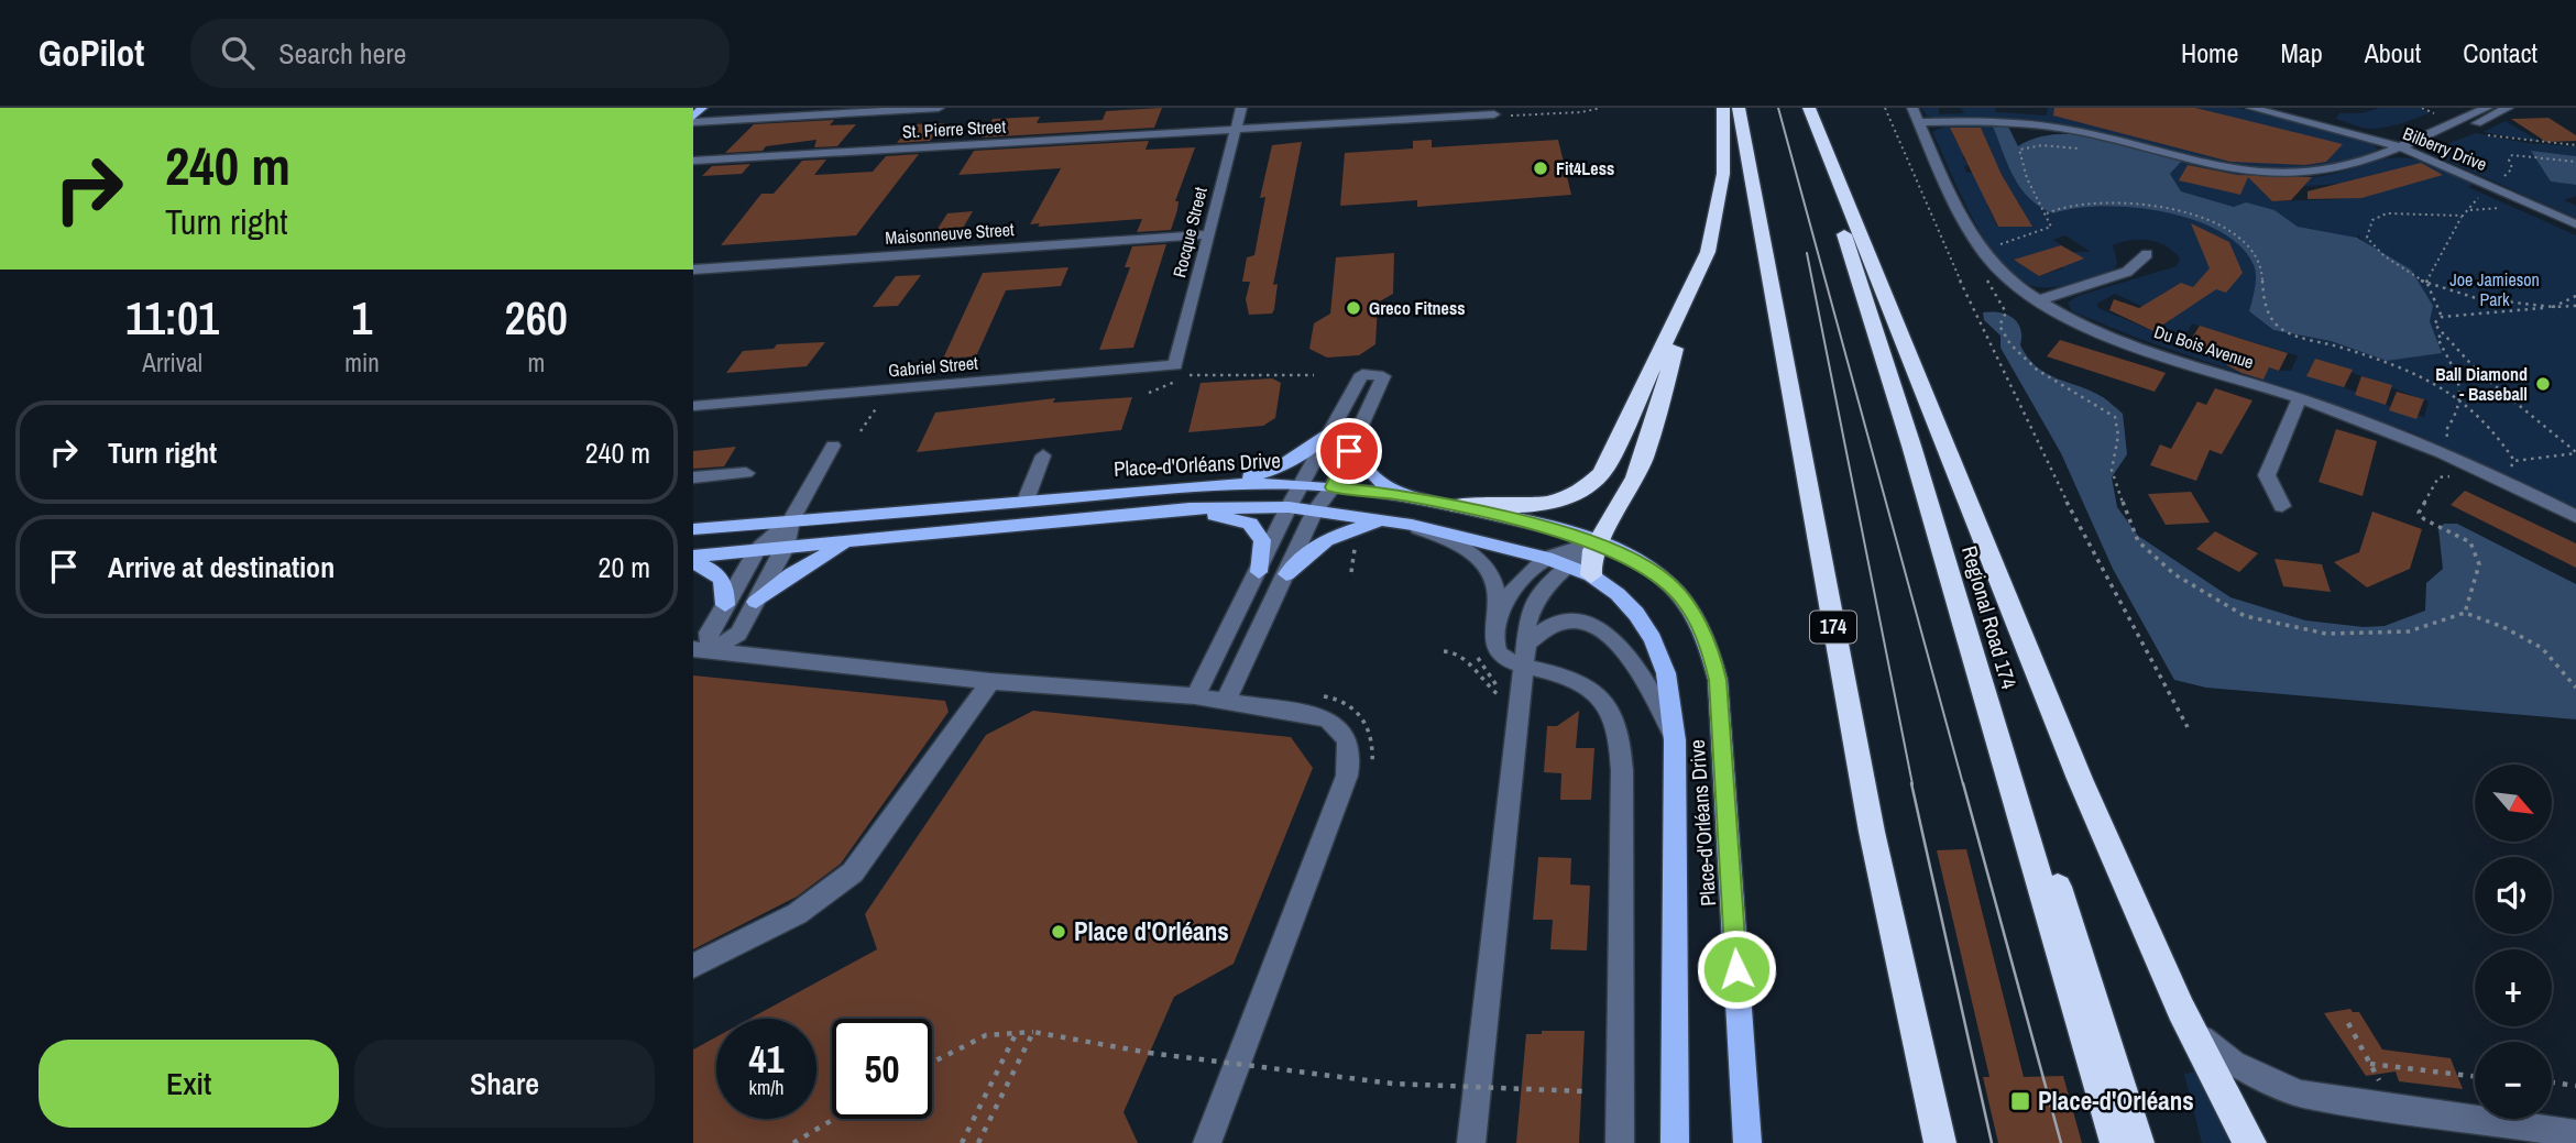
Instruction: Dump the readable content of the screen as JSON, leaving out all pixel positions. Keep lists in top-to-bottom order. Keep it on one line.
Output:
{"streets":{"highway":["Regional Road 174","174"],"main road":["Place-d'Orléans Drive"],"street":["St. Pierre Street","Bilberry Drive","Rocque Street","Maisonneuve Street","Du Bois Avenue","Gabriel Street"]},"crossings":[["St. Pierre Street","Rocque Street"],["Rocque Street","Maisonneuve Street"],["Rocque Street","Gabriel Street"]],"parks":["Joe Jamieson Park"],"places":{"other":["Fit4Less","Greco Fitness","Ball Diamond - Baseball","Place d'Orléans"],"transit":["Place-d'Orléans"]},"north":"bottom right","page":{"header":"GoPilot","search":"Search here","nav":["Home","Map","About","Contact"],"turn":["240 m","Turn right"],"eta":["11:01","Arrival","1","min","260","m"],"list":[{"name":"Turn right","value":"240 m"},{"name":"Arrive at destination","value":"20 m"}],"map_buttons":["+","−"],"speed":"41 km/h","limit":"50","buttons":["Exit","Share"]}}
